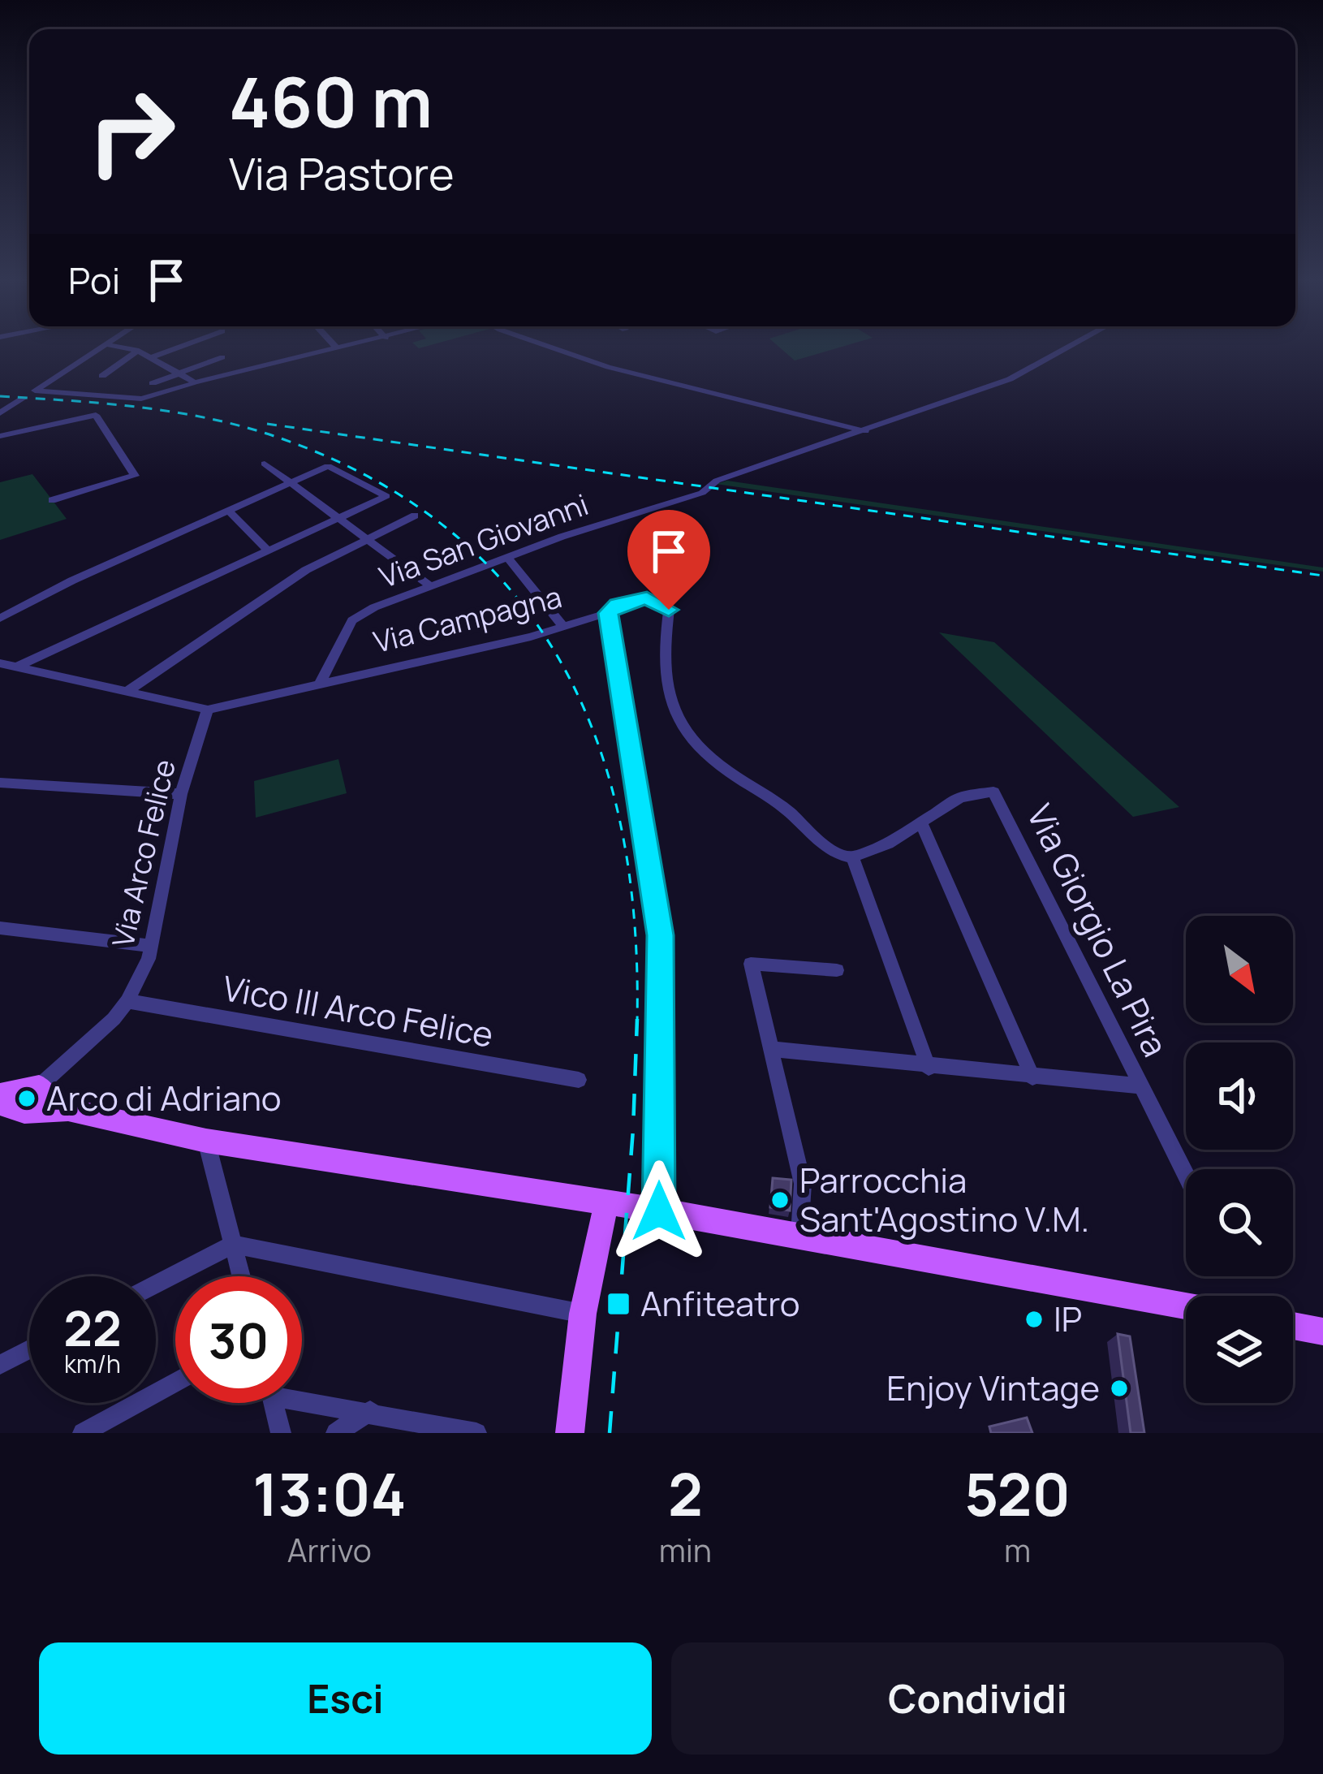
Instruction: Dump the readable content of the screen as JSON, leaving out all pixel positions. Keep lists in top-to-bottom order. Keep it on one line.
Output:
{"streets":{"street":["Via San Giovanni","Via Campagna","Via Arco Felice","Via Giorgio La Pira","Vico III Arco Felice"]},"crossings":[["Via San Giovanni","Via Campagna"],["Via Campagna","Via Arco Felice"],["Via Arco Felice","Vico III Arco Felice"]],"places":{"other":["Arco di Adriano","Parrocchia Sant'Agostino V.M.","IP","Enjoy Vintage"],"transit":["Anfiteatro"]},"north":"bottom right","page":{"turn":["460 m","Via Pastore"],"then":"Poi","speed":"22 km/h","limit":"30","eta":["13:04","Arrivo","2","min","520","m"],"buttons":["Esci","Condividi"]}}
